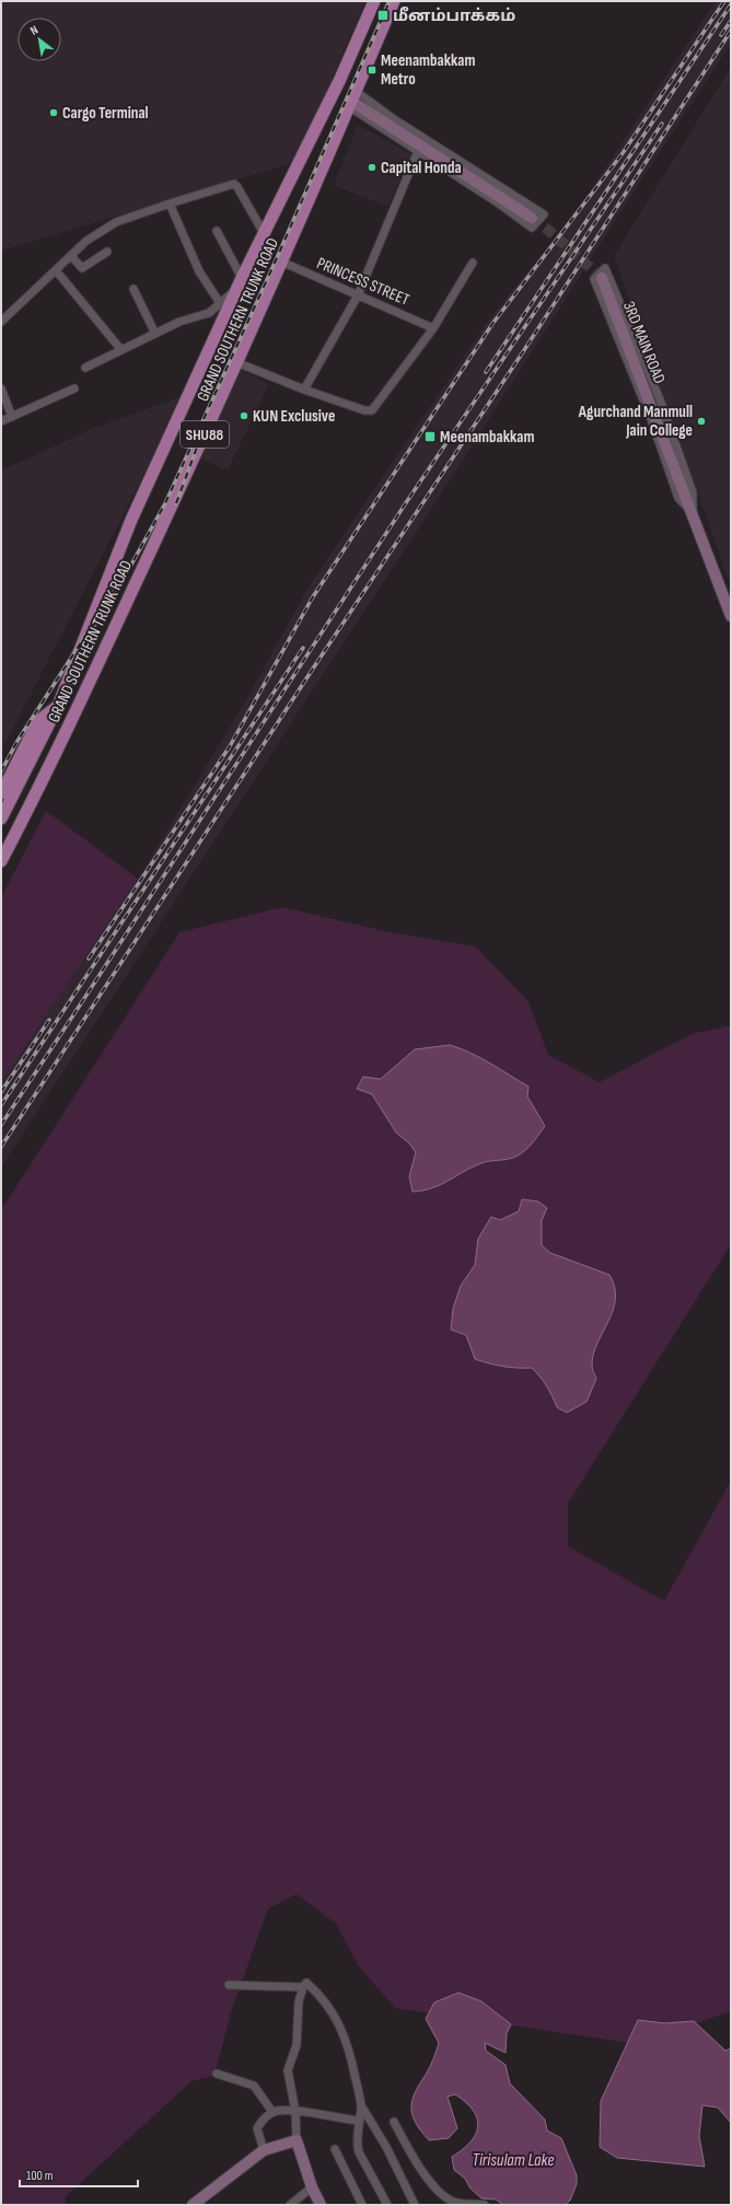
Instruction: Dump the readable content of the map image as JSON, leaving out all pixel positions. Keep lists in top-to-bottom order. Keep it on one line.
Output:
{"streets":{"main road":["GRAND SOUTHERN TRUNK ROAD","SHU88"],"street":["PRINCESS STREET","3RD MAIN ROAD"]},"crossings":[["PRINCESS STREET","GRAND SOUTHERN TRUNK ROAD"],["GRAND SOUTHERN TRUNK ROAD","SHU88"]],"water":["Tirisulam Lake"],"places":{"transit":["மீனம்பாக்கம்","Meenambakkam Metro","Meenambakkam"],"other":["Cargo Terminal","Capital Honda","KUN Exclusive","Agurchand Manmull Jain College"]},"scale_bar":"100 m","north":"top left"}
